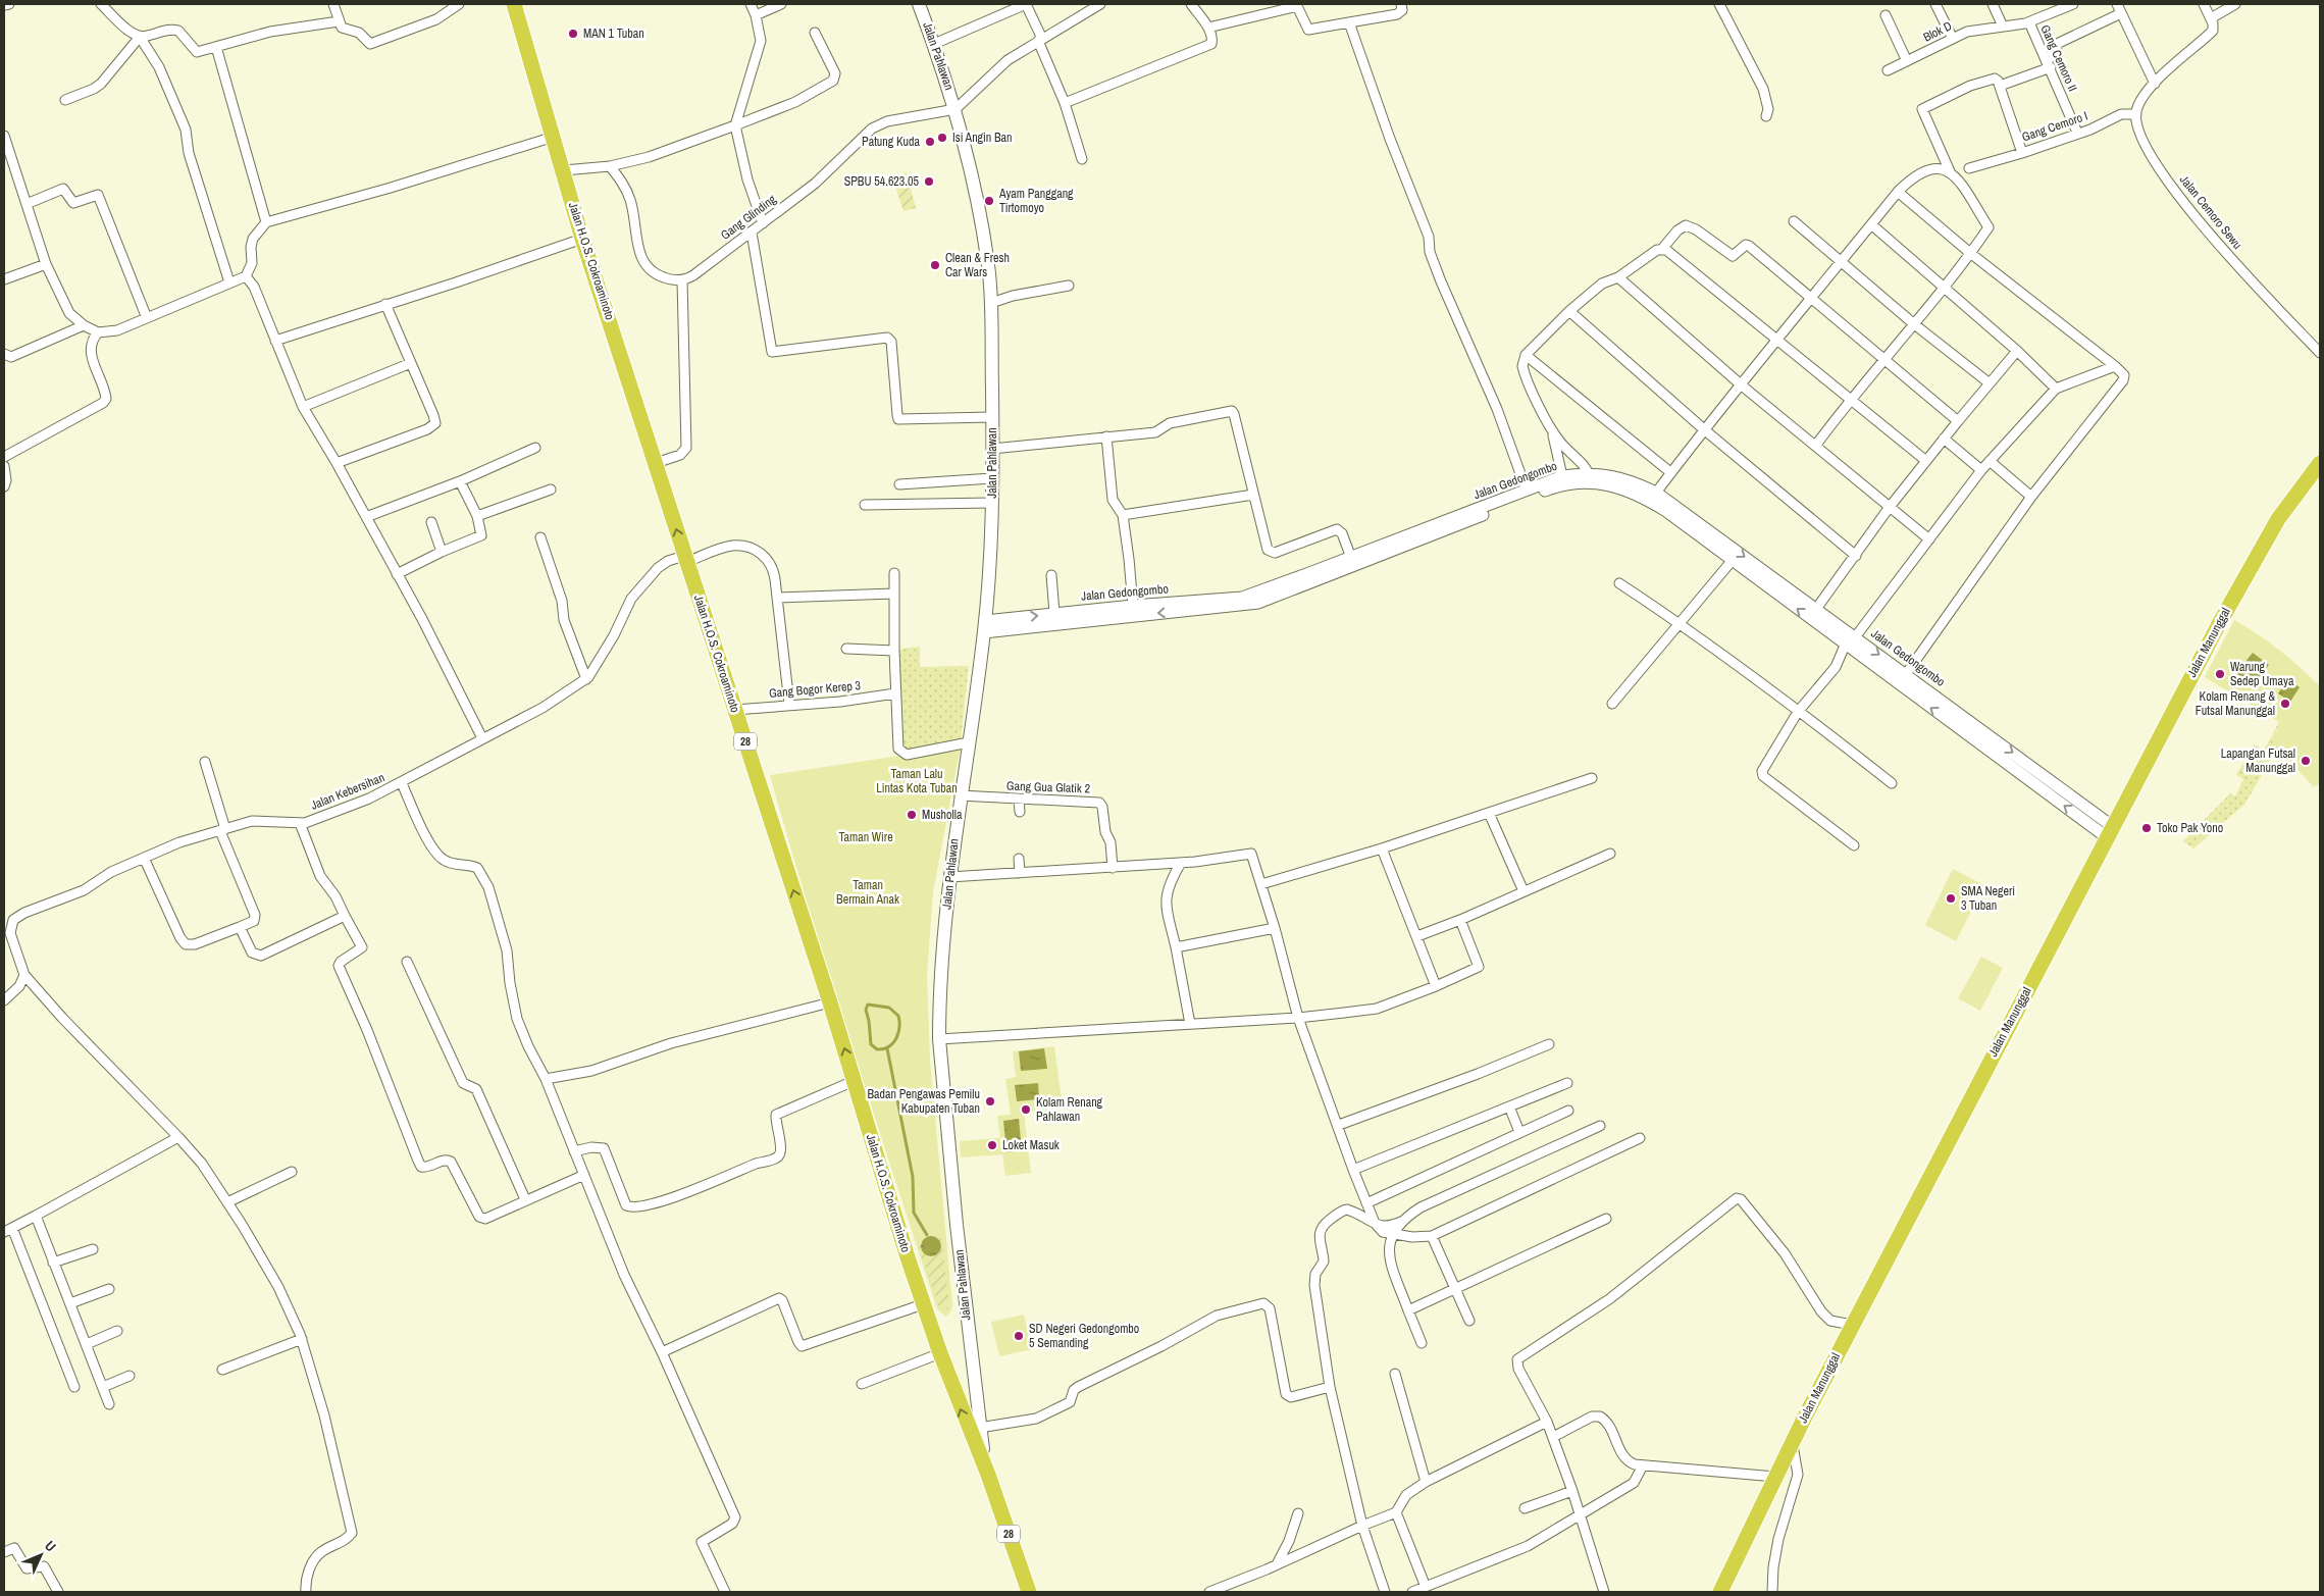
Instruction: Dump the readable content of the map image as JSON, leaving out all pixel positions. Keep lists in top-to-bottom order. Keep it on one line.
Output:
{"streets":{"highway":["Jalan Pahlawan","Jalan H.O.S. Cokroaminoto","Jalan Manunggal","28"],"street":["Blok D","Gang Cemoro II","Gang Cemoro I","Jalan Cemoro Sewu","Gang Glinding","Jalan Gedongombo","Gang Bogor Kerep 3","Gang Gua Glatik 2","Jalan Kebersihan"]},"crossings":[["Blok D","Gang Cemoro II"],["Jalan Pahlawan","Gang Glinding"],["Jalan Pahlawan","Jalan H.O.S. Cokroaminoto"],["Jalan Pahlawan","Jalan Gedongombo"],["Jalan Pahlawan","Gang Gua Glatik 2"],["Gang Cemoro II","Gang Cemoro I"],["Gang Cemoro I","Jalan Cemoro Sewu"],["Jalan H.O.S. Cokroaminoto","Gang Bogor Kerep 3"],["Jalan H.O.S. Cokroaminoto","Jalan Kebersihan"],["Jalan Gedongombo","Jalan Manunggal"],["Gang Bogor Kerep 3","Jalan Kebersihan"]],"one_way":["Jalan H.O.S. Cokroaminoto"],"parks":["Taman Lalu Lintas Kota Tuban","Taman Wire","Taman Bermain Anak"],"places":["MAN 1 Tuban","Isi Angin Ban","Patung Kuda","SPBU 54.623.05","Ayam Panggang Tirtomoyo","Clean & Fresh Car Wars","Warung Sedep Umaya","Kolam Renang & Futsal Manunggal","Lapangan Futsal Manunggal","Musholla","Toko Pak Yono","SMA Negeri 3 Tuban","Badan Pengawas Pemilu Kabupaten Tuban","Kolam Renang Pahlawan","Loket Masuk","SD Negeri Gedongombo 5 Semanding"],"north":"top right"}
